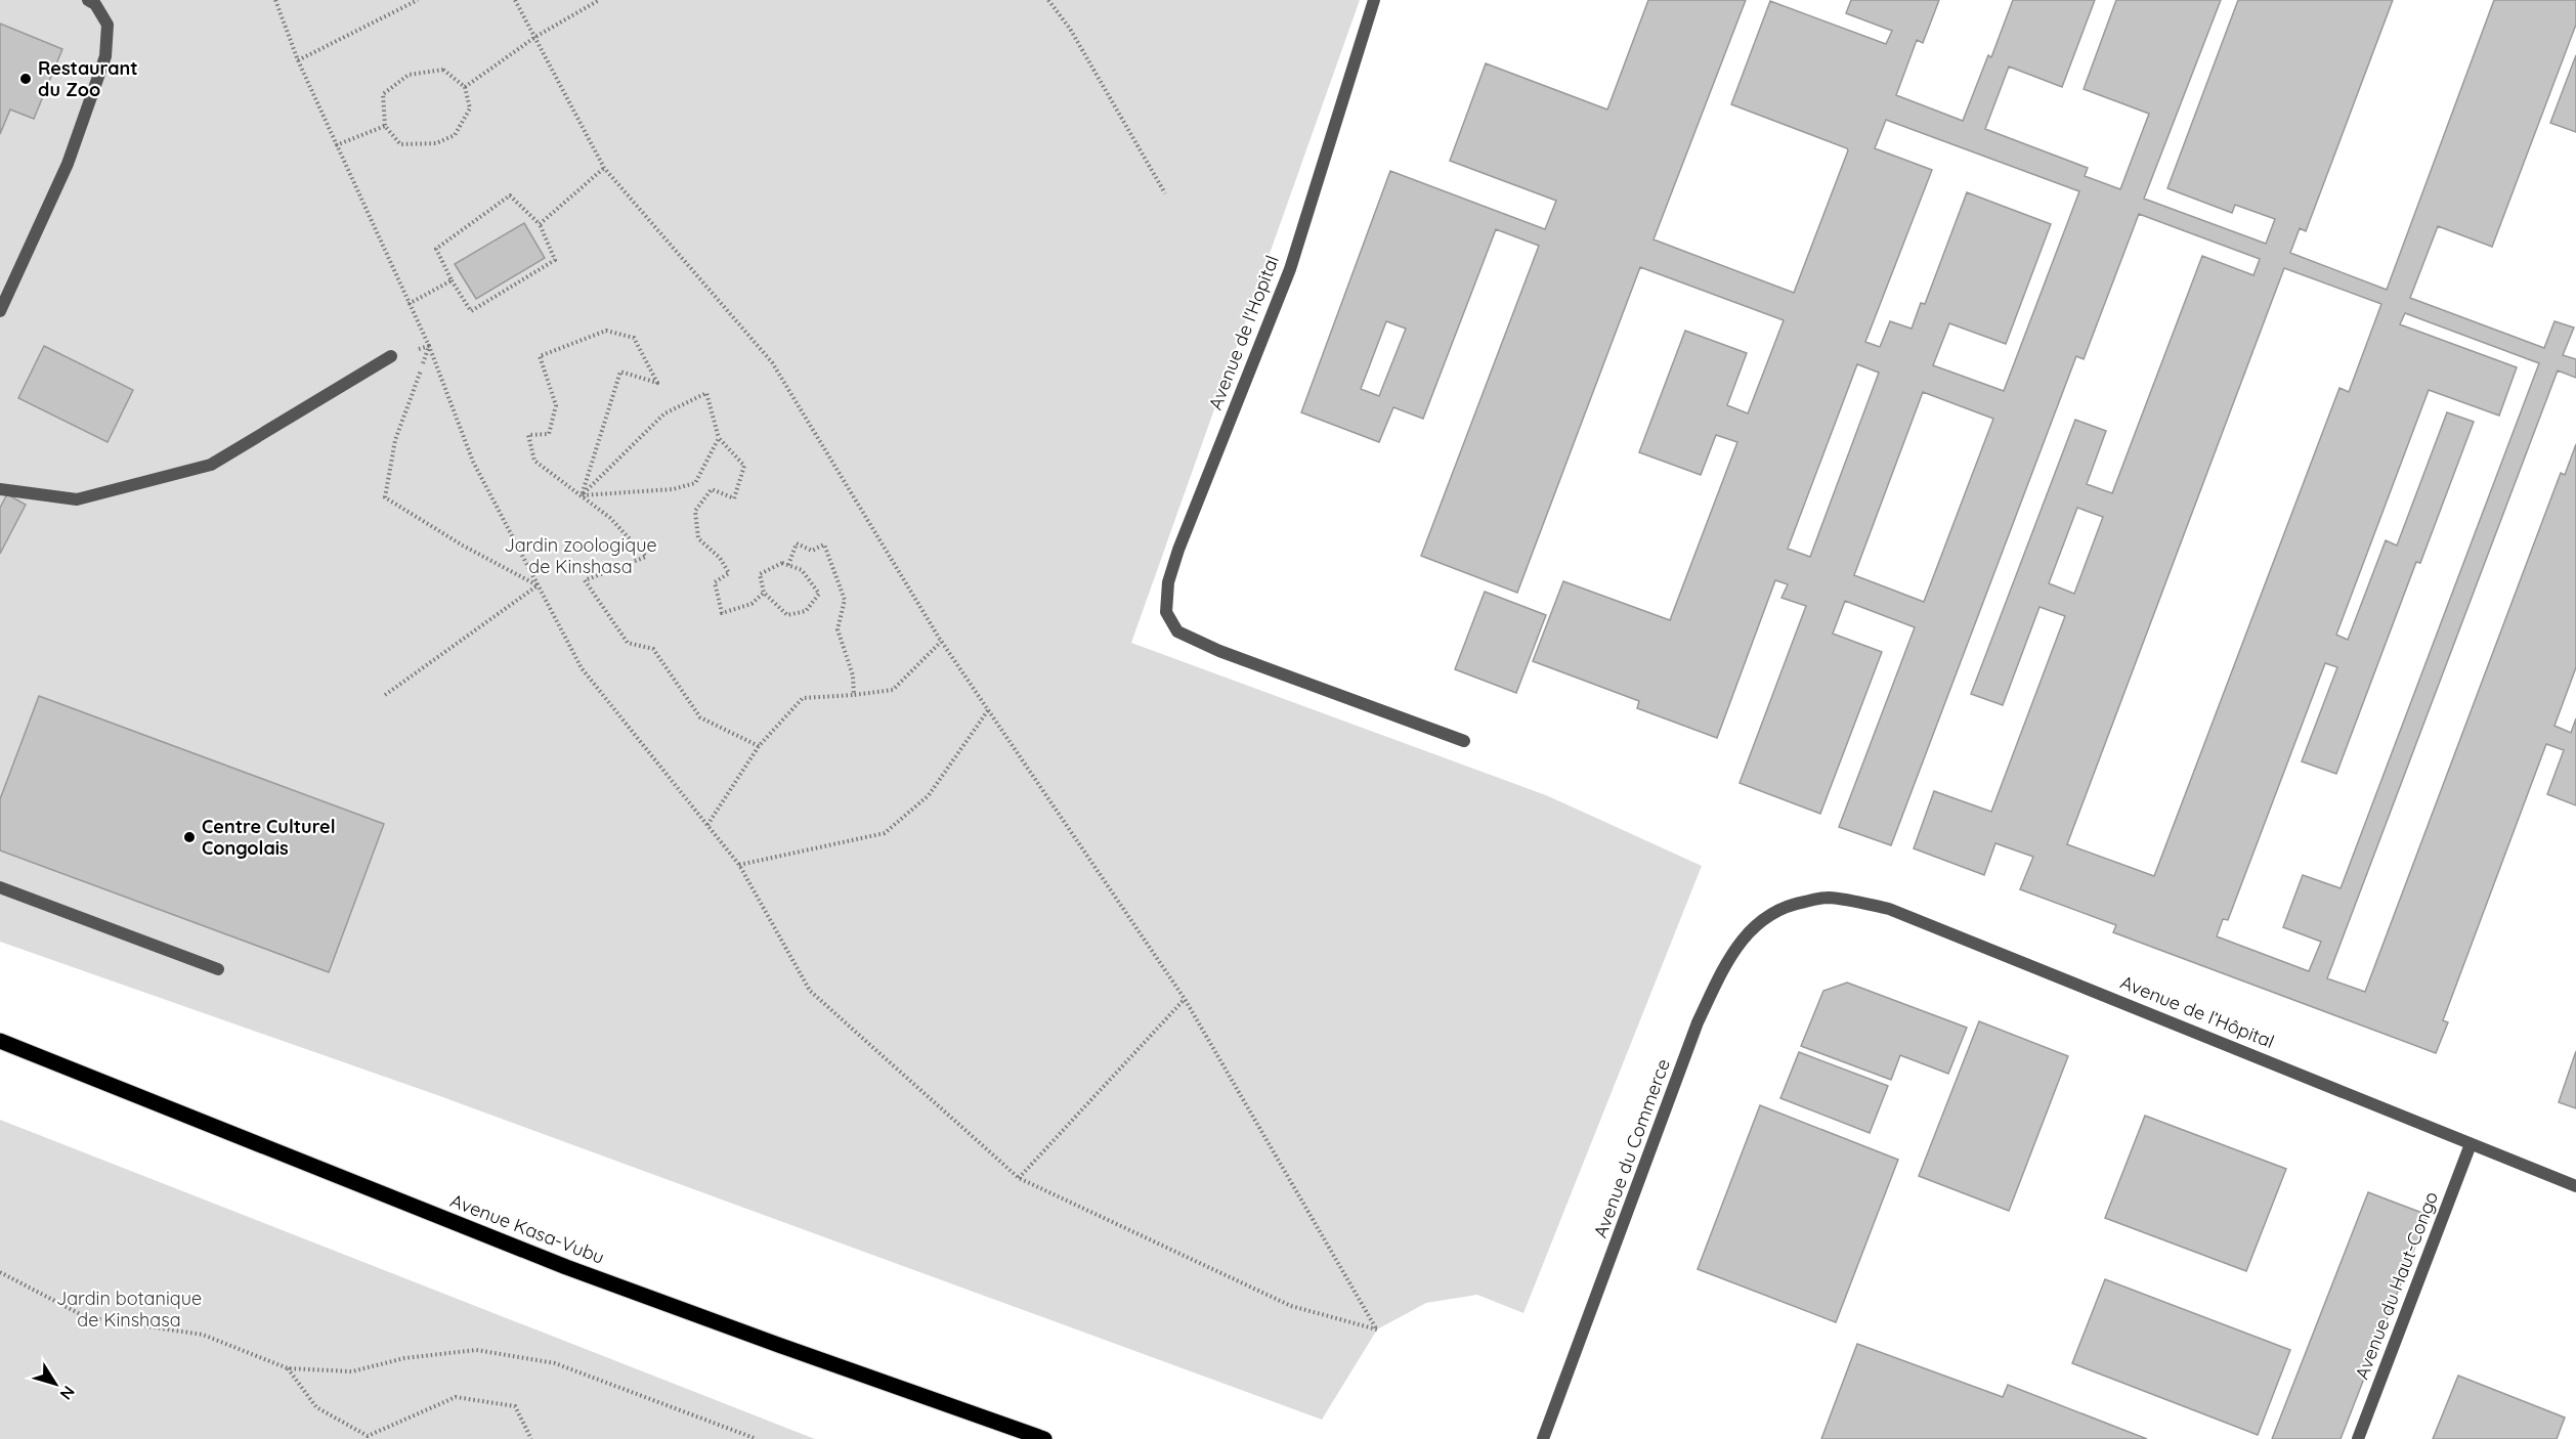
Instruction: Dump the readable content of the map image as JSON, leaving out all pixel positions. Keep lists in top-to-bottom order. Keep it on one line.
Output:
{"streets":{"main road":["Avenue Kasa-Vubu"],"street":["Avenue de l'Hopital","Avenue de l’Hôpital","Avenue du Commerce","Avenue du Haut-Congo"]},"crossings":[["Avenue de l’Hôpital","Avenue du Commerce"],["Avenue de l’Hôpital","Avenue du Haut-Congo"]],"parks":["Jardin zoologique de Kinshasa","Jardin botanique de Kinshasa"],"places":["Restaurant du Zoo","Centre Culturel Congolais"],"north":"bottom right"}
